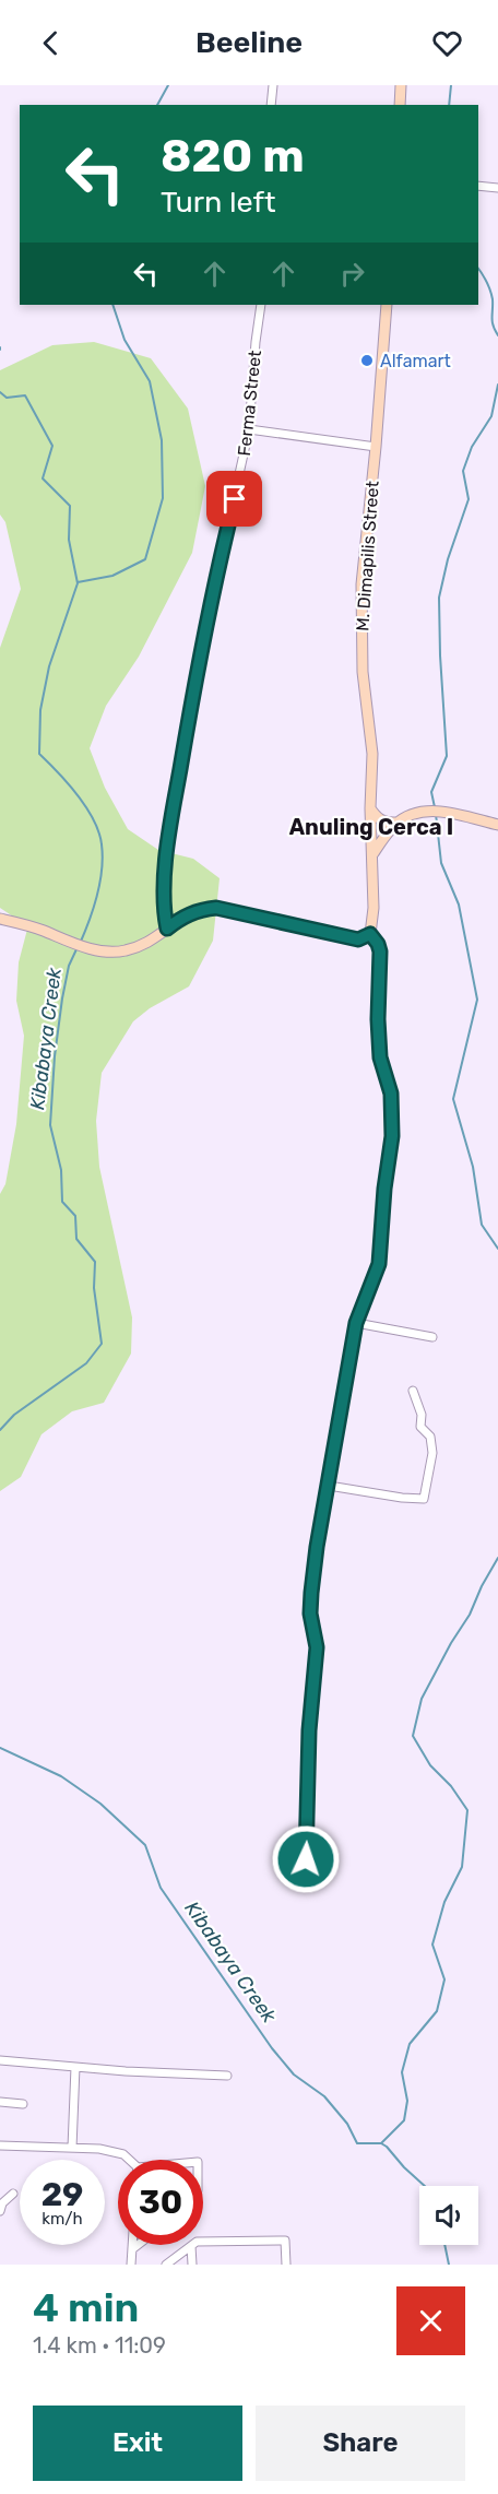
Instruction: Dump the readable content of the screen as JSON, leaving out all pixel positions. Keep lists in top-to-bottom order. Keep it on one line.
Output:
{"streets":{"main road":["M. Dimapilis Street"],"street":["Ferma Street"]},"districts":["Anuling Cerca I"],"water":["Kibabaya Creek"],"places":["Alfamart"],"page":{"header":"Beeline","turn":["820 m","Turn left"],"speed":"29 km/h","limit":"30","heading":["4 min","1.4 km · 11:09"],"buttons":["Exit","Share"]}}
